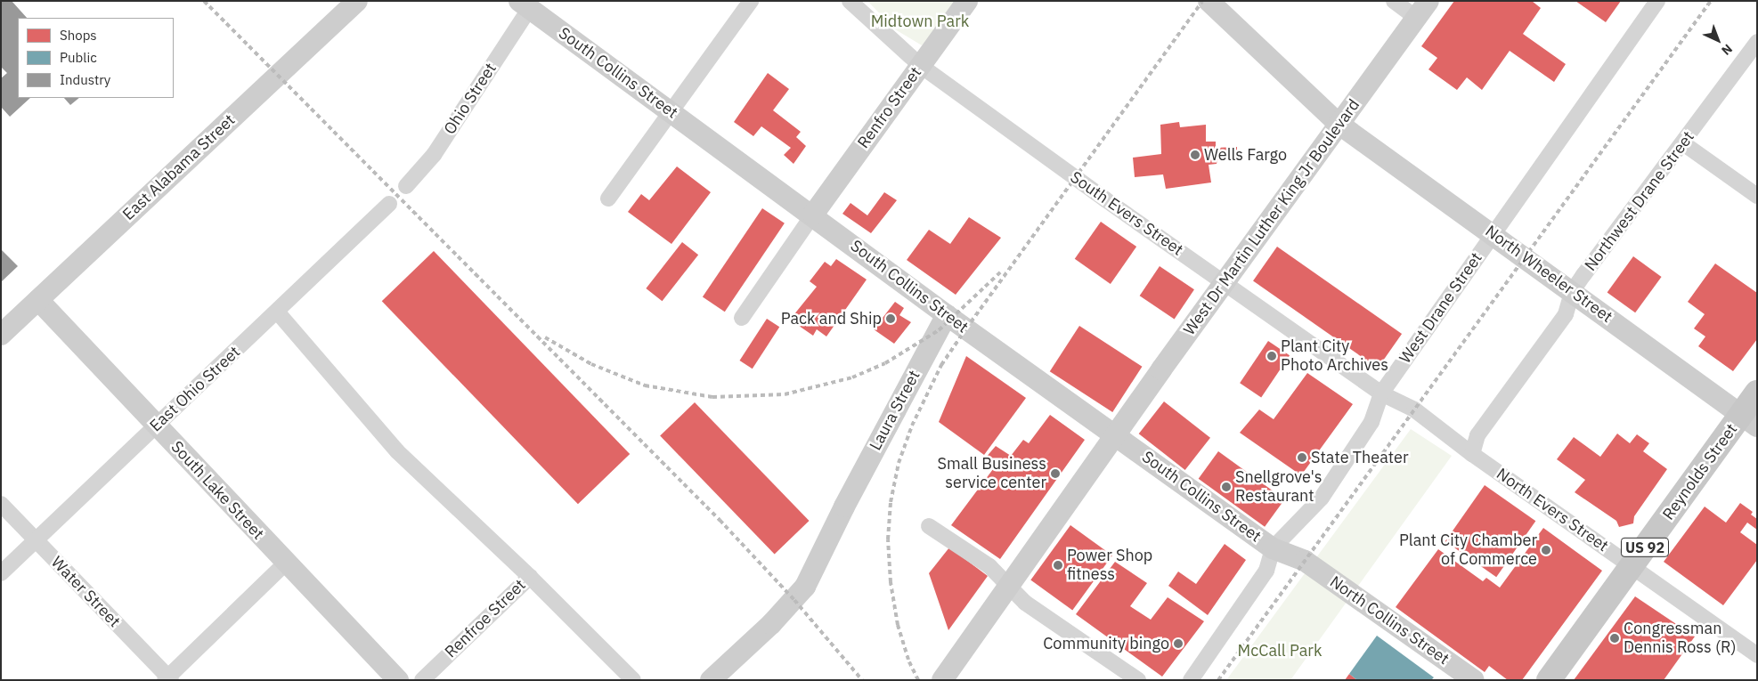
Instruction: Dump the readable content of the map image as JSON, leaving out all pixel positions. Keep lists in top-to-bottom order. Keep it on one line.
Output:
{"streets":{"main road":["Reynolds Street","US 92"],"street":["South Collins Street","Ohio Street","Renfro Street","East Alabama Street","Northwest Drane Street","South Evers Street","West Dr Martin Luther King Jr Boulevard","North Wheeler Street","West Drane Street","East Ohio Street","Laura Street","South Lake Street","North Evers Street","Water Street","Renfroe Street","North Collins Street"]},"crossings":[["South Collins Street","Ohio Street"],["South Collins Street","Renfro Street"],["South Collins Street","West Dr Martin Luther King Jr Boulevard"],["South Collins Street","West Drane Street"],["South Collins Street","Laura Street"],["South Collins Street","North Collins Street"],["Renfro Street","South Evers Street"],["East Alabama Street","South Lake Street"],["Northwest Drane Street","North Wheeler Street"],["Northwest Drane Street","North Evers Street"],["South Evers Street","West Dr Martin Luther King Jr Boulevard"],["South Evers Street","West Drane Street"],["South Evers Street","North Evers Street"],["West Dr Martin Luther King Jr Boulevard","North Wheeler Street"],["North Wheeler Street","West Drane Street"],["North Wheeler Street","Reynolds Street"],["East Ohio Street","South Lake Street"],["East Ohio Street","Water Street"],["Reynolds Street","North Evers Street"]],"parks":["Midtown Park","McCall Park"],"places":["Wells Fargo","Pack and Ship","Plant City Photo Archives","State Theater","Small Business service center","Snellgrove's Restaurant","Plant City Chamber of Commerce","Power Shop fitness","Congressman Dennis Ross (R)","Community bingo"],"legend":["Shops","Public","Industry"],"north":"bottom right"}
